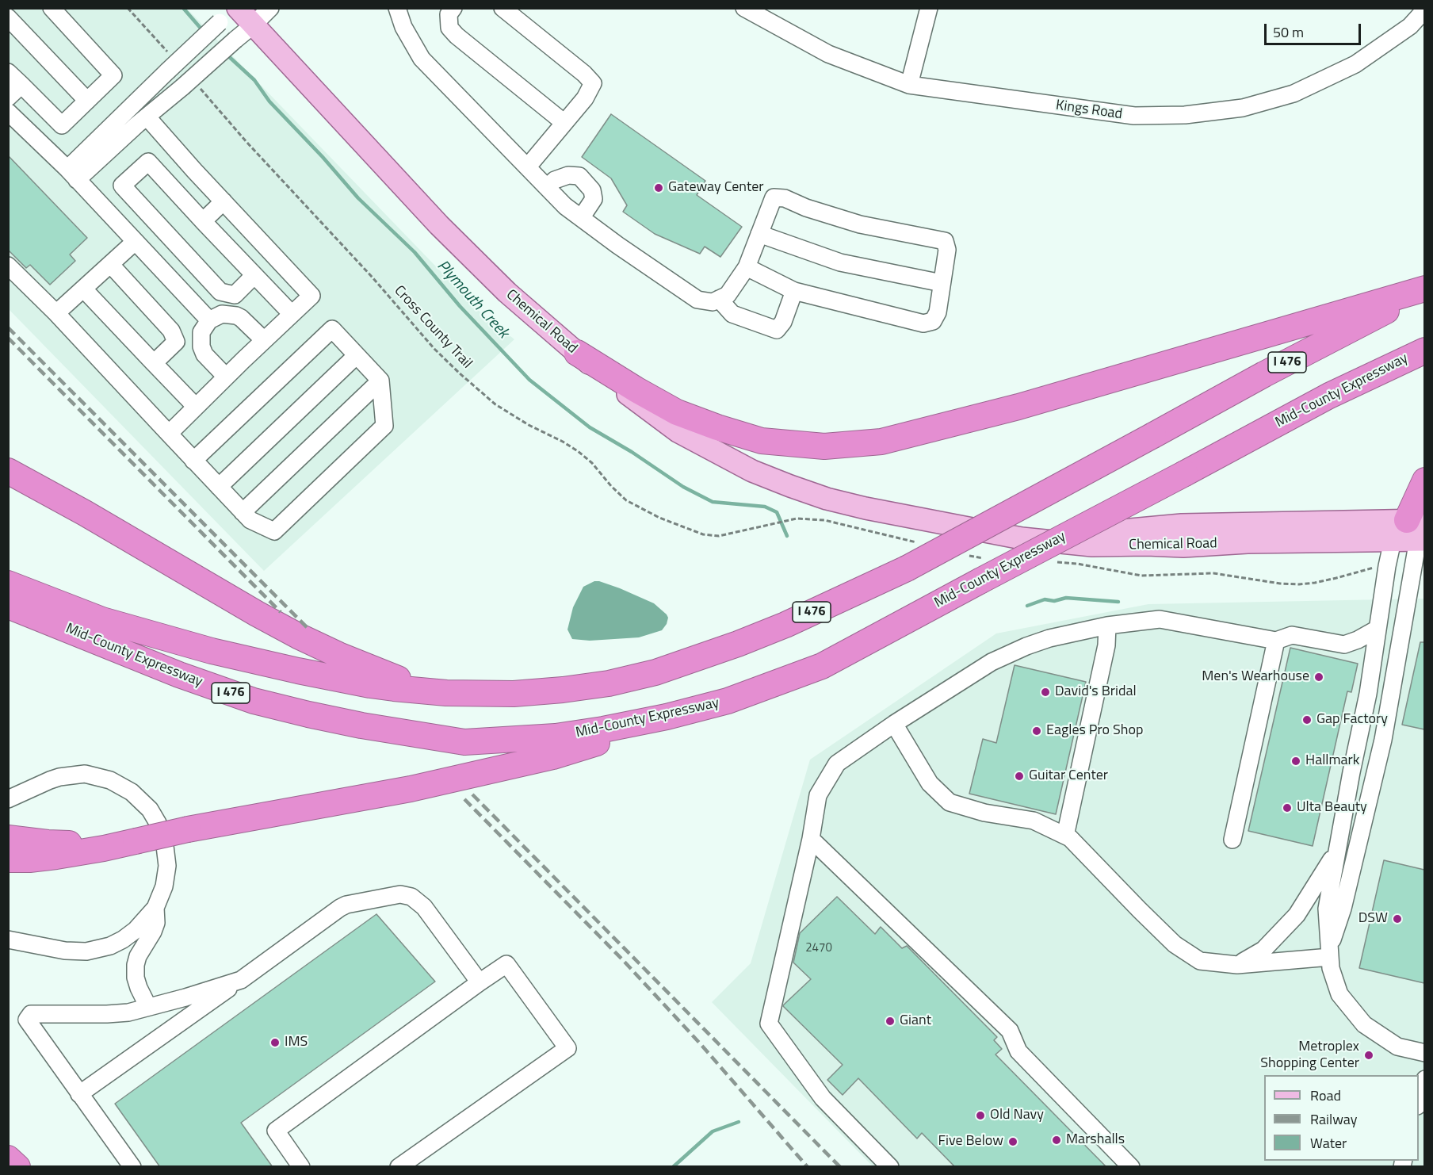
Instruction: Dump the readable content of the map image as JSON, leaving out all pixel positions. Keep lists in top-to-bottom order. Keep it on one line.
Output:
{"streets":{"highway":["I 476","Mid-County Expressway"],"main road":["Chemical Road"],"street":["Kings Road"],"path":["Cross County Trail"]},"water":["Plymouth Creek"],"places":["Gateway Center","Men's Wearhouse","David's Bridal","Gap Factory","Eagles Pro Shop","Hallmark","Guitar Center","Ulta Beauty","DSW","Giant","IMS","Metroplex Shopping Center","Old Navy","Marshalls","Five Below"],"house_numbers":["2470"],"legend":["Road","Railway","Water"],"scale_bar":"50 m"}
